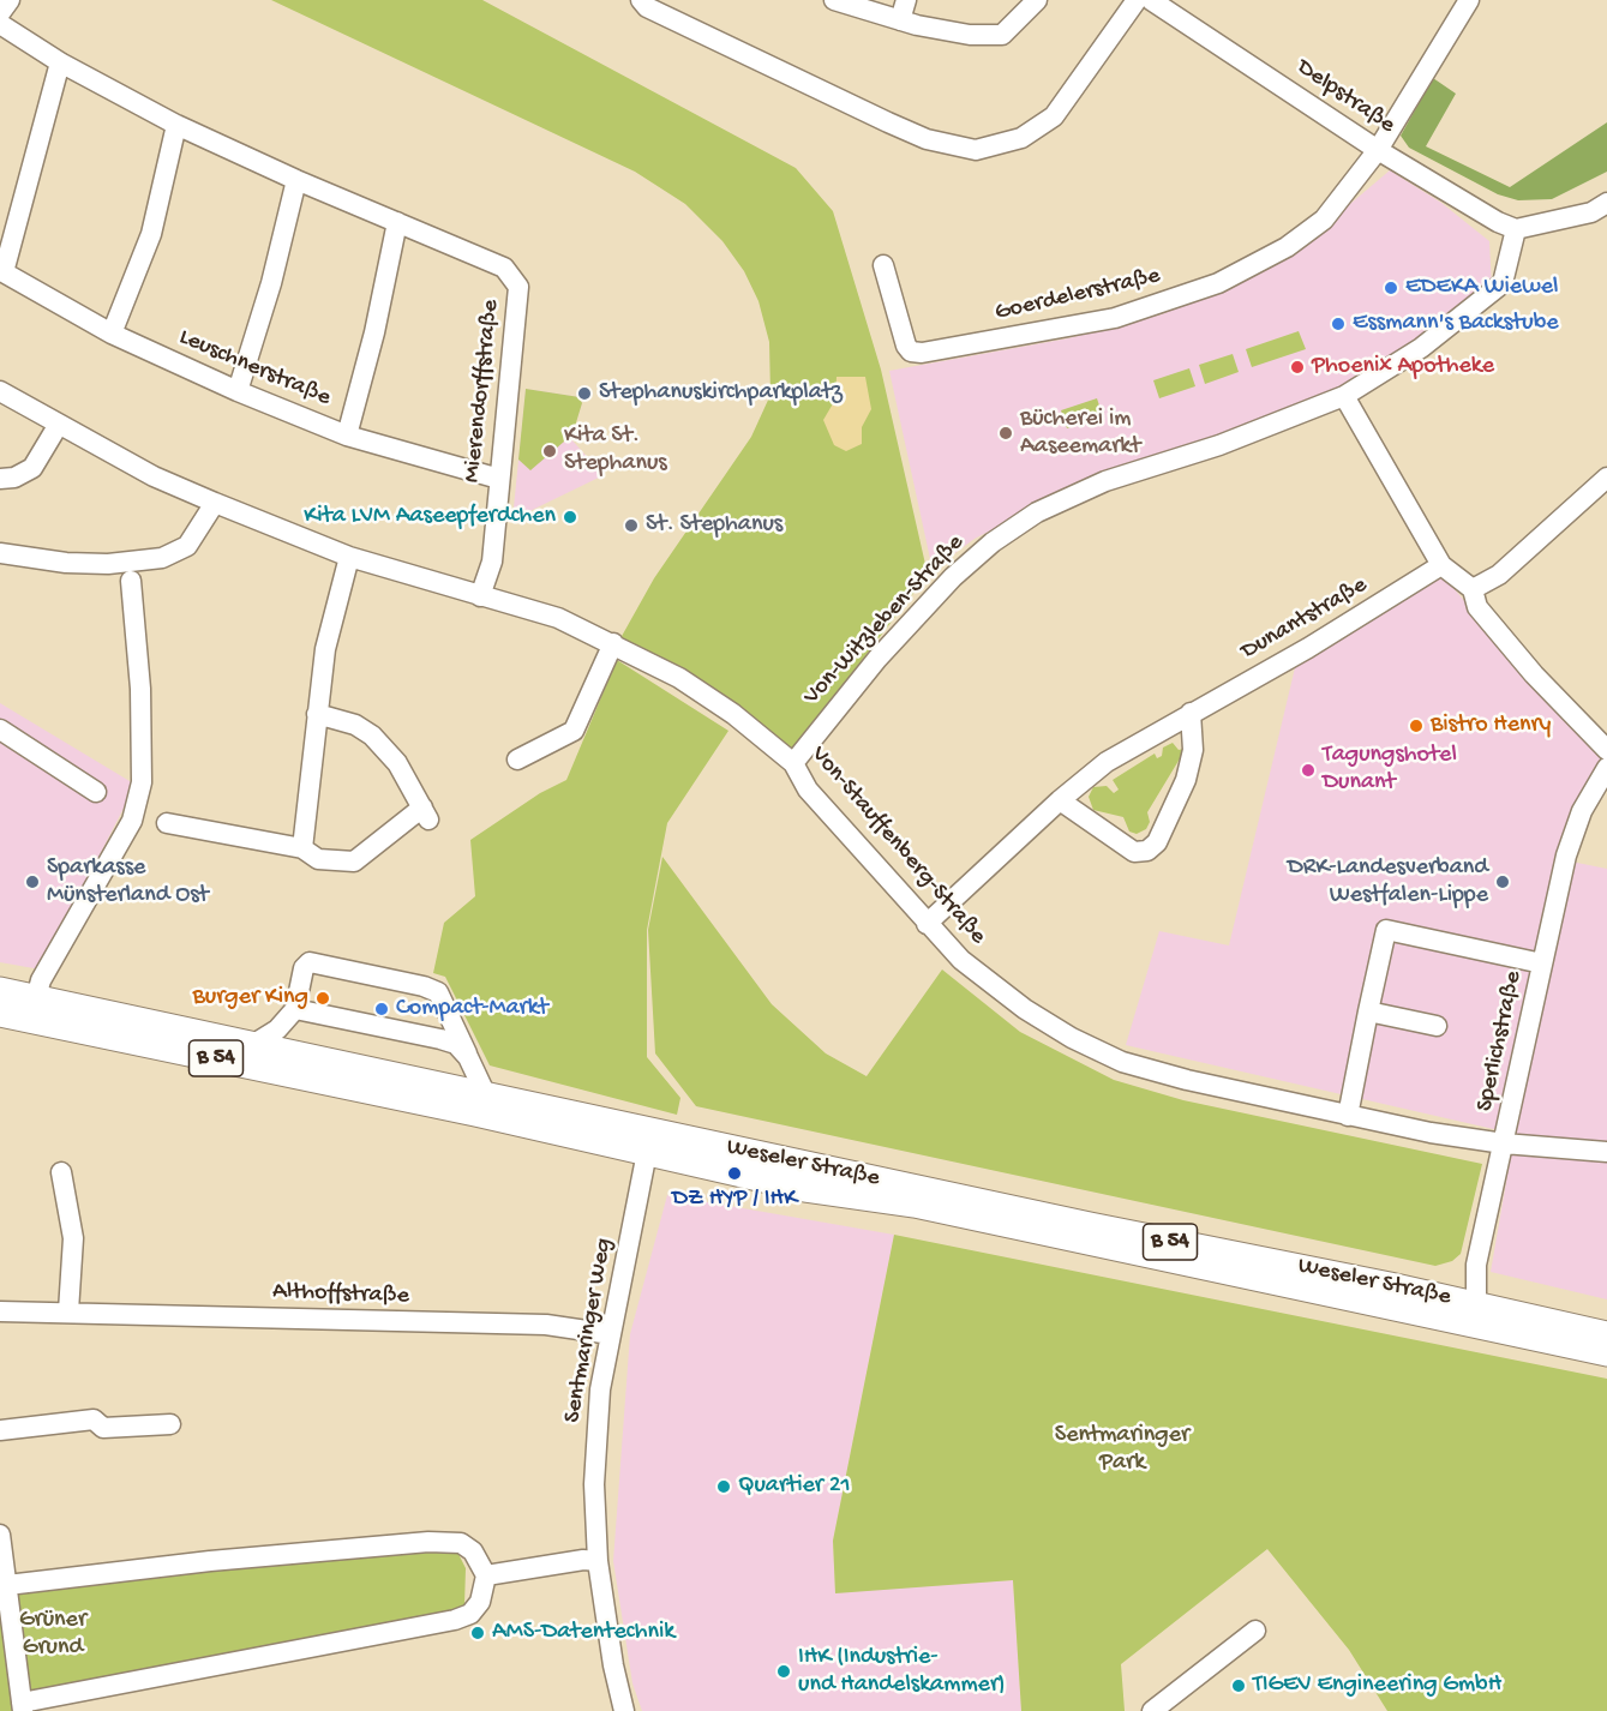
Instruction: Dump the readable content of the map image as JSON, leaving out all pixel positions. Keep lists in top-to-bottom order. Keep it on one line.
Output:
{"streets":{"main road":["B 54","Weseler Straße"],"street":["Delpstraße","Goerdelerstraße","Leuschnerstraße","Mierendorffstraße","Dunantstraße","Von-Witzleben-Straße","Von-Stauffenberg-Straße","Sperlichstraße","Althoffstraße","Sentmaringer Weg"]},"crossings":[["Delpstraße","Goerdelerstraße"],["Delpstraße","Von-Witzleben-Straße"],["Leuschnerstraße","Mierendorffstraße"],["Mierendorffstraße","Von-Stauffenberg-Straße"],["Dunantstraße","Von-Stauffenberg-Straße"],["Von-Witzleben-Straße","Von-Stauffenberg-Straße"],["Von-Stauffenberg-Straße","Sperlichstraße"],["Sperlichstraße","Weseler Straße"],["Weseler Straße","Sentmaringer Weg"],["Althoffstraße","Sentmaringer Weg"]],"parks":["Sentmaringer Park","Grüner Grund"],"places":["EDEKA Wiewel","Essmann's Backstube","Phoenix Apotheke","Stephanuskirchparkplatz","Bücherei im Aaseemarkt","Kita St. Stephanus","Kita LVM Aaseepferdchen","St. Stephanus","Bistro Henry","Tagungshotel Dunant","Sparkasse Münsterland Ost","DRK-Landesverband Westfalen-Lippe","Burger King","Compact-Markt","DZ HYP / IHK","Quartier 21","AMS-Datentechnik","IHK (Industrie- und Handelskammer)","TIGEV Engineering GmbH"]}
